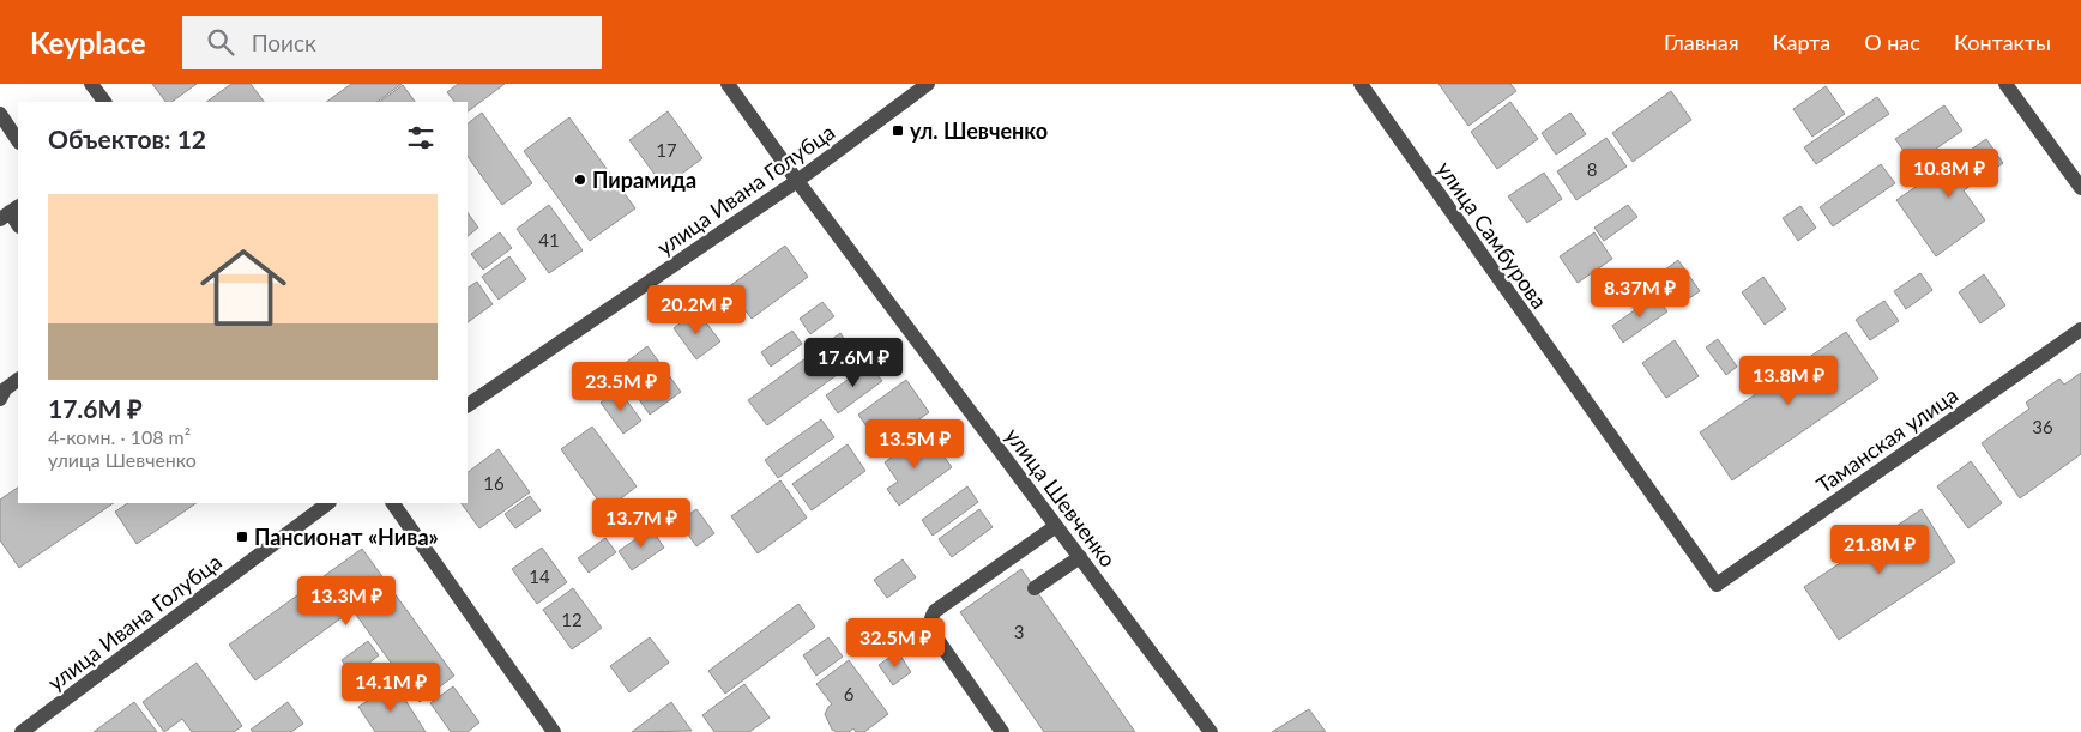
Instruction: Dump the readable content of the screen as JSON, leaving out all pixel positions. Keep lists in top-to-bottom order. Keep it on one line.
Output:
{"streets":{"street":["улица Ивана Голубца","улица Самбурова","Таманская улица","улица Шевченко"]},"crossings":[["улица Ивана Голубца","улица Шевченко"],["улица Самбурова","Таманская улица"]],"places":{"transit":["ул. Шевченко","Пансионат «Нива»"],"other":["Пирамида"]},"house_numbers":["17","8","41","36","16","14","12","3","6"],"page":{"header":"Keyplace","search":"Поиск","nav":["Главная","Карта","О нас","Контакты"],"heading":"Объектов: 12","price":["10.8M ₽","8.37M ₽","20.2M ₽","17.6M ₽","13.8M ₽","23.5M ₽","13.5M ₽","13.7M ₽","21.8M ₽","13.3M ₽","32.5M ₽","14.1M ₽"],"list":[{"name":"17.6M ₽","note":"4-комн. · 108 m² · улица Шевченко"}]}}
